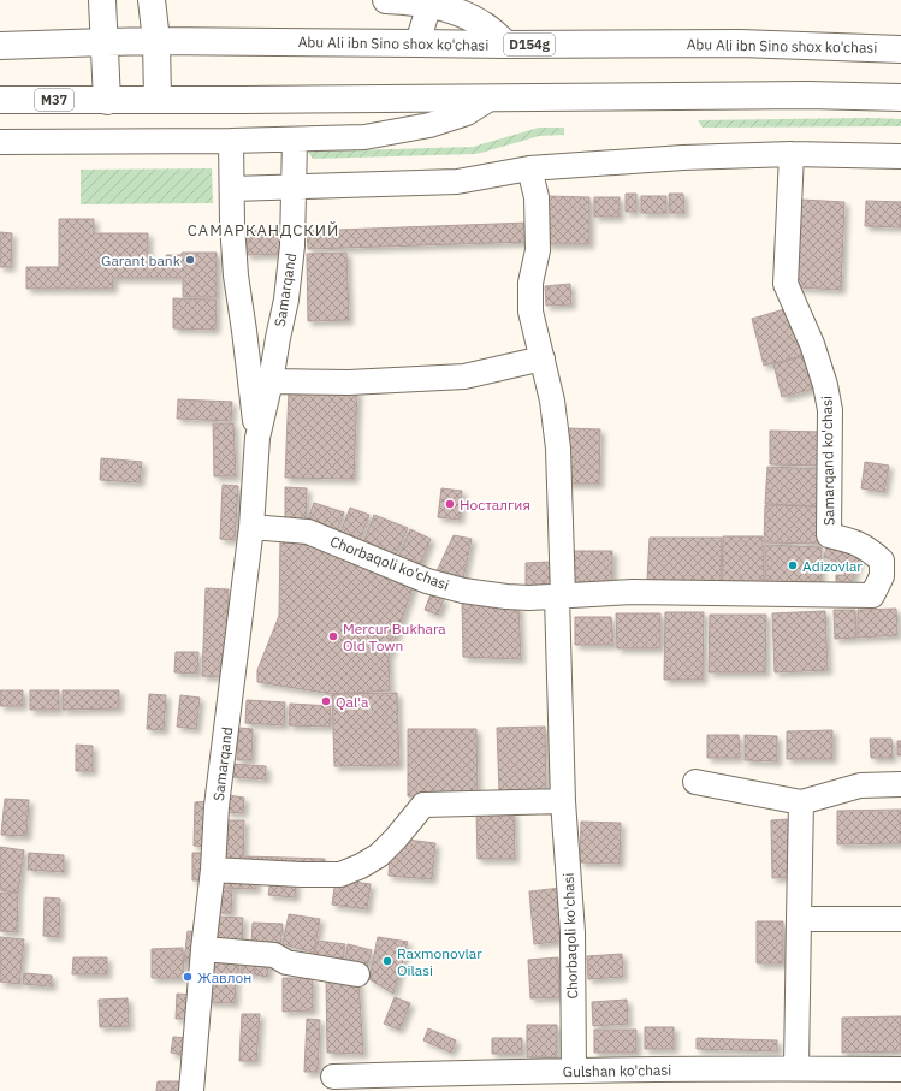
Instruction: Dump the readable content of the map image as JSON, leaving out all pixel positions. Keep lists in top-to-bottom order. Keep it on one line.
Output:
{"streets":{"main road":["Abu Ali ibn Sino shox ko'chasi","D154g","M37"],"street":["Samarqand","Samarqand ko'chasi","Chorbaqoli ko'chasi","Gulshan ko'chasi"]},"crossings":[["Samarqand","Chorbaqoli ko'chasi"],["Samarqand ko'chasi","Chorbaqoli ko'chasi"],["Chorbaqoli ko'chasi","Gulshan ko'chasi"]],"districts":["САМАРКАНДСКИЙ"],"places":["Garant bank","Носталгия","Adizovlar","Mercur Bukhara Old Town","Qal'a","Raxmonovlar Oilasi","Жавлон"]}
